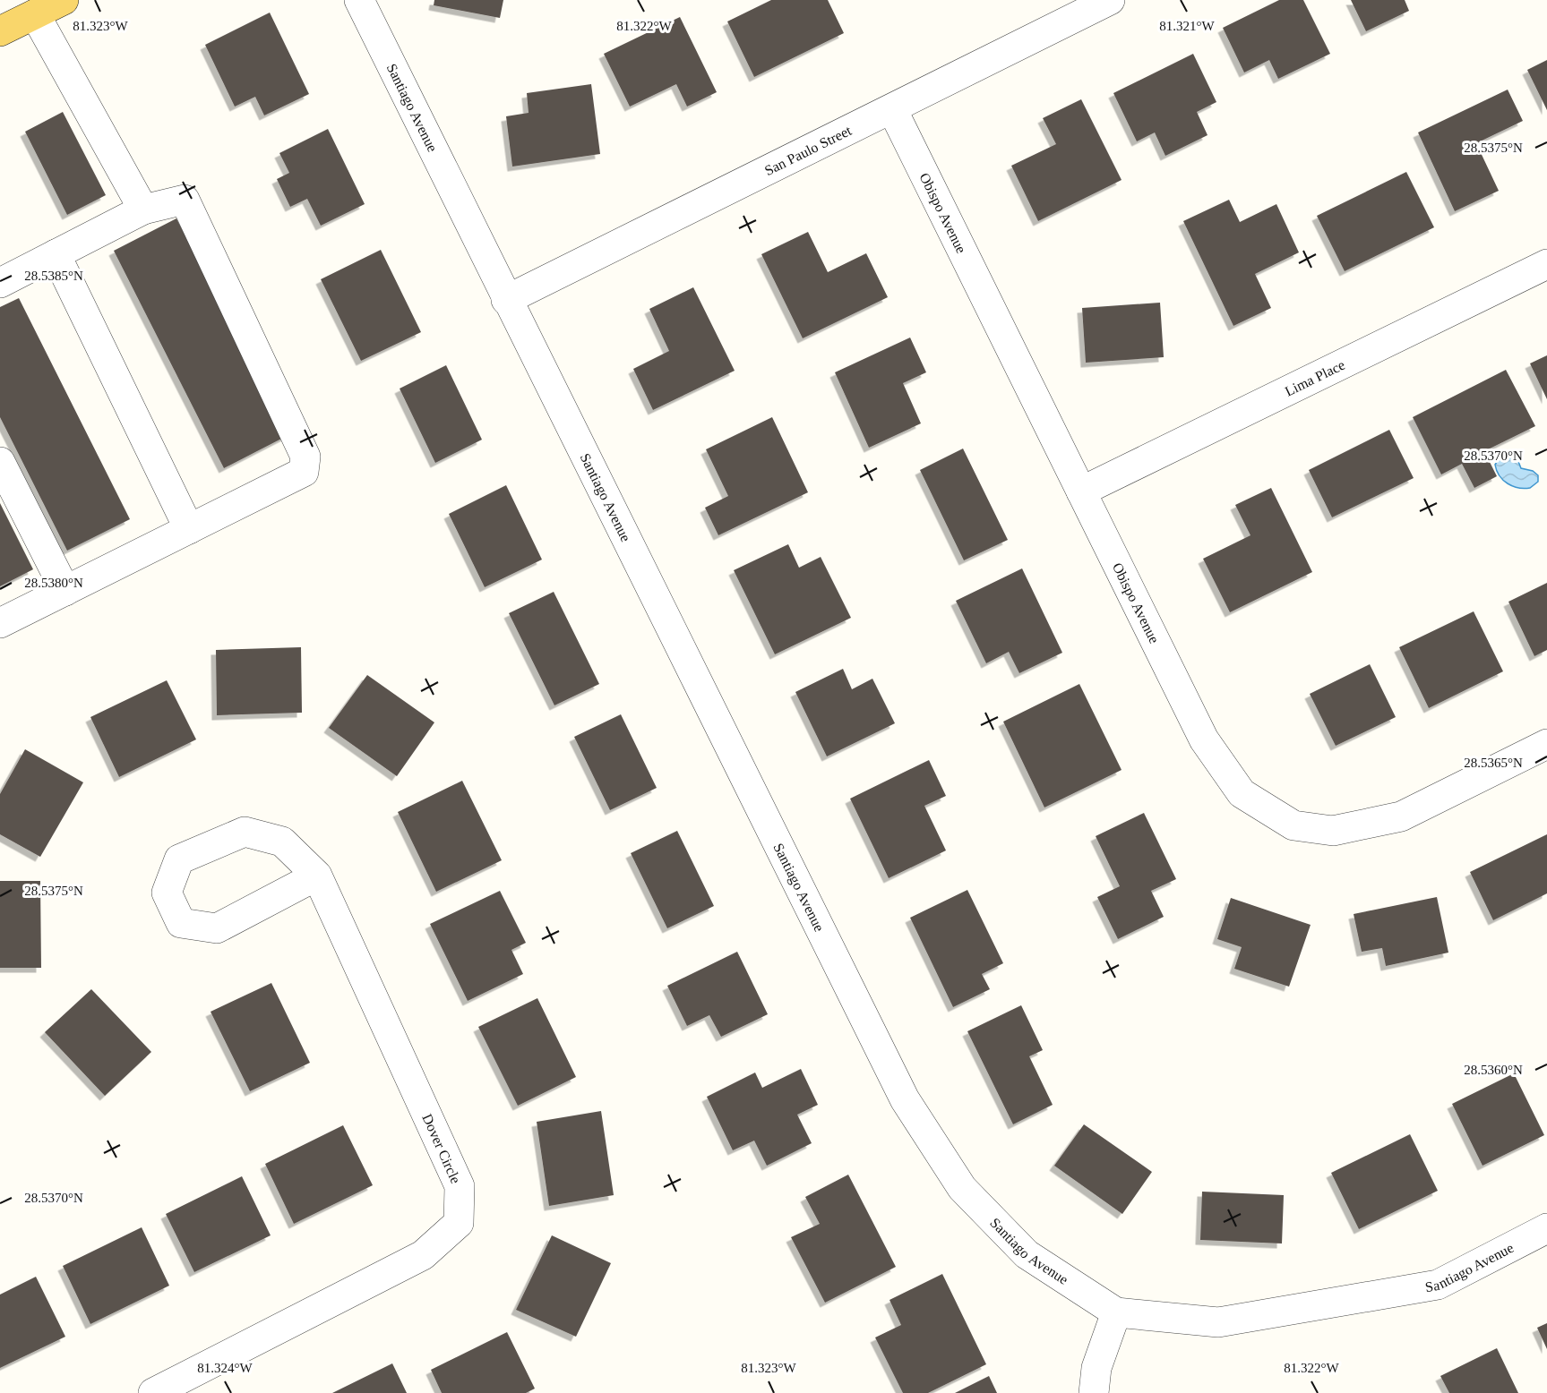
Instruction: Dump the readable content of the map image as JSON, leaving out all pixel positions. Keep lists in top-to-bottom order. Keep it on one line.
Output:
{"streets":{"street":["Santiago Avenue","San Paulo Street","Obispo Avenue","Lima Place","Dover Circle"]},"crossings":[["Santiago Avenue","San Paulo Street"],["San Paulo Street","Obispo Avenue"],["Obispo Avenue","Lima Place"]],"coordinates":["81.323°W","81.322°W","81.321°W","28.5375°N","28.5385°N","28.5370°N","28.5380°N","28.5365°N","28.5360°N","81.324°W"]}
